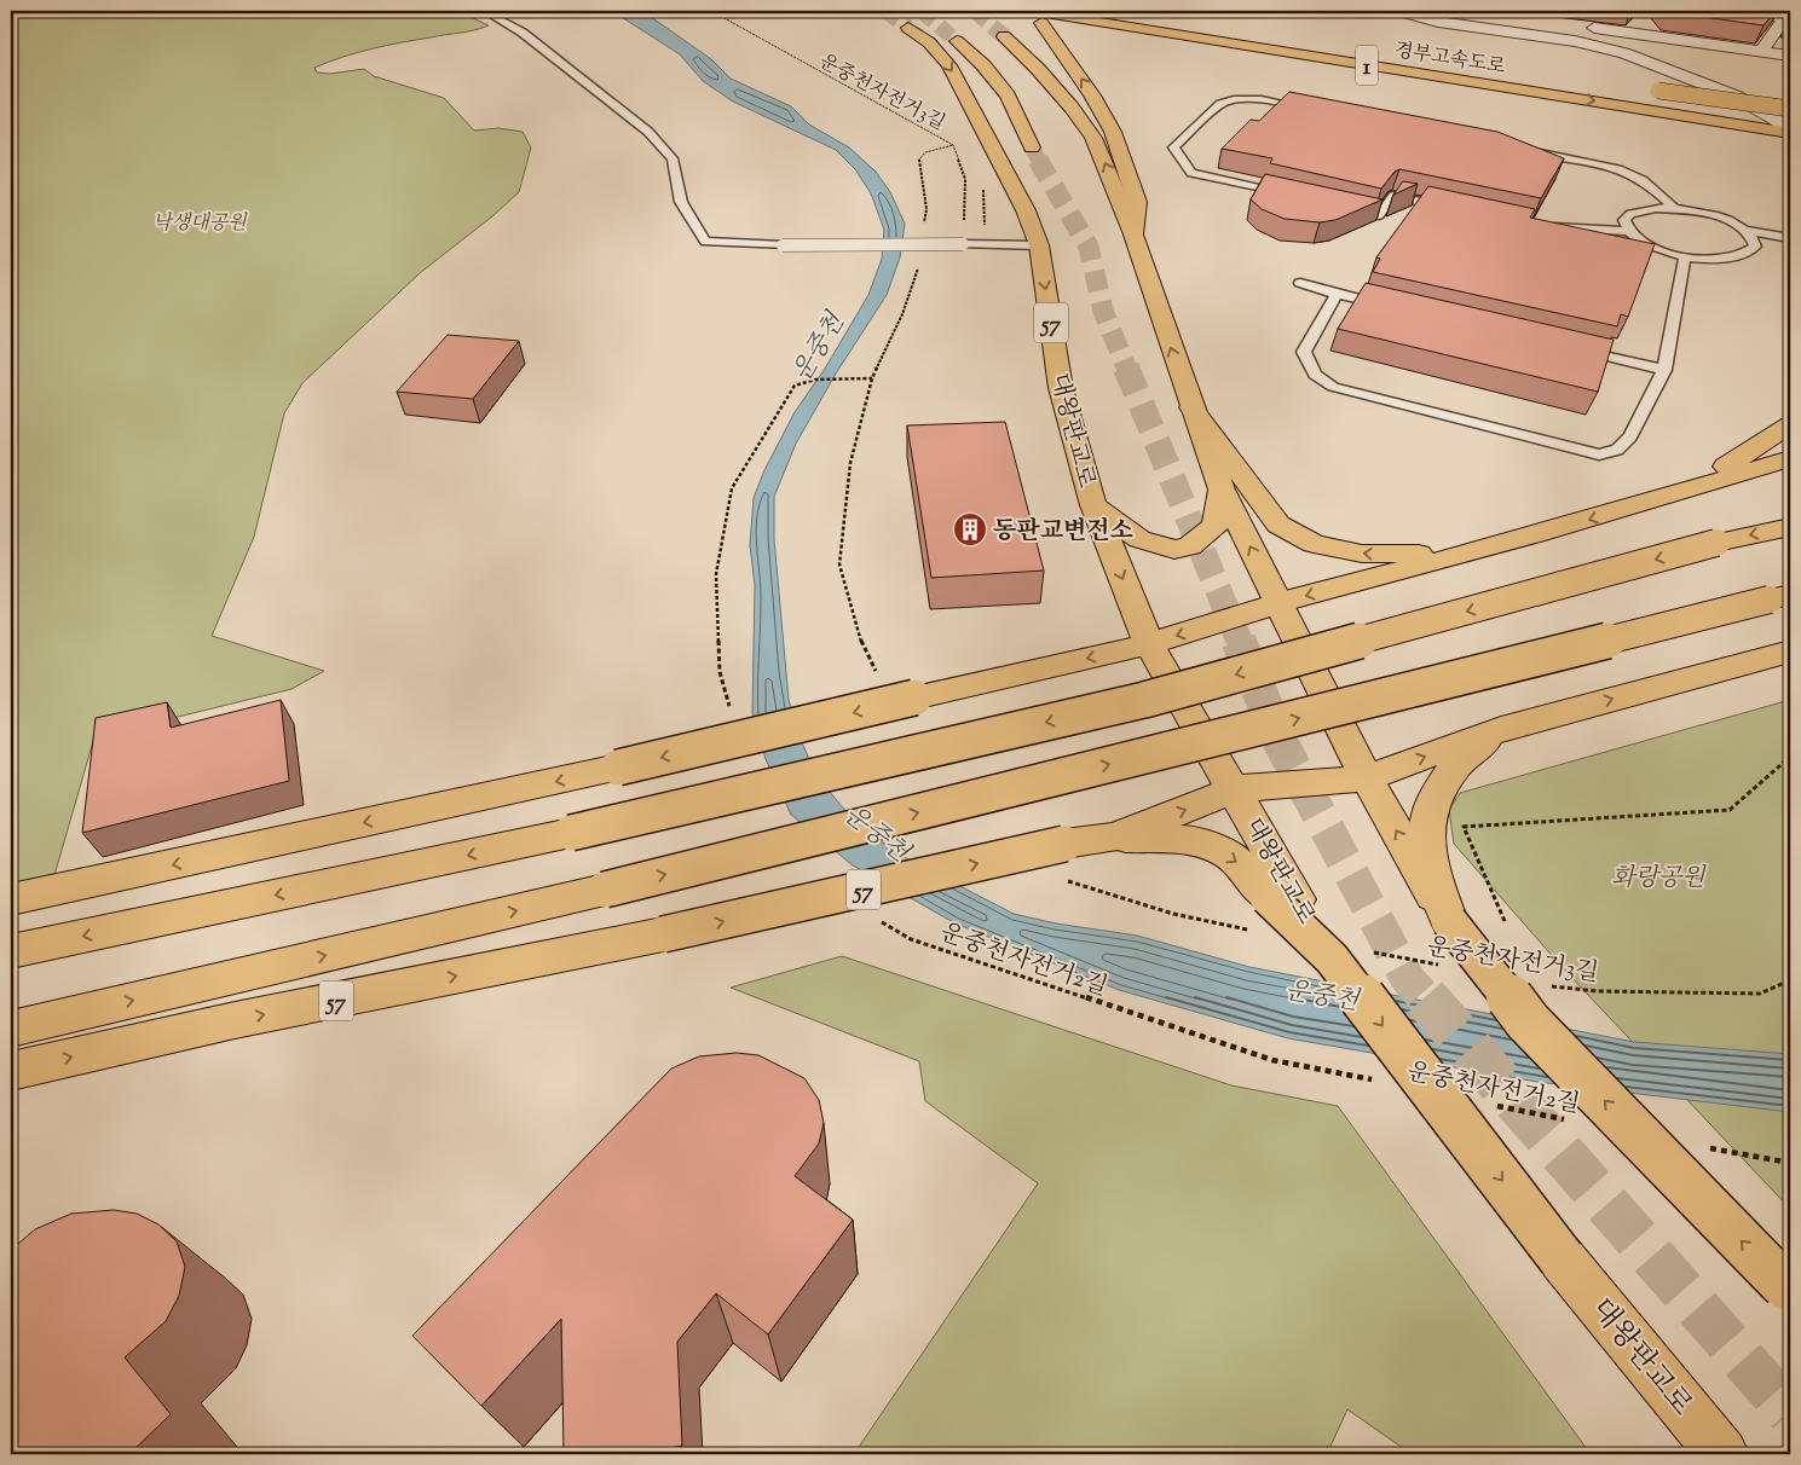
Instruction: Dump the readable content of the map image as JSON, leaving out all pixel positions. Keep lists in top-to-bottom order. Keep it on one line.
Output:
{"streets":{"main road":["경부고속도로","1","57","대왕판교로"],"path":["운중천자전거3길","운중천자전거2길"]},"crossings":[["운중천자전거3길","대왕판교로"],["57","대왕판교로"]],"water":["운중천"],"parks":["낙생대공원","화랑공원"],"places":{"building":["동판교변전소"]}}
